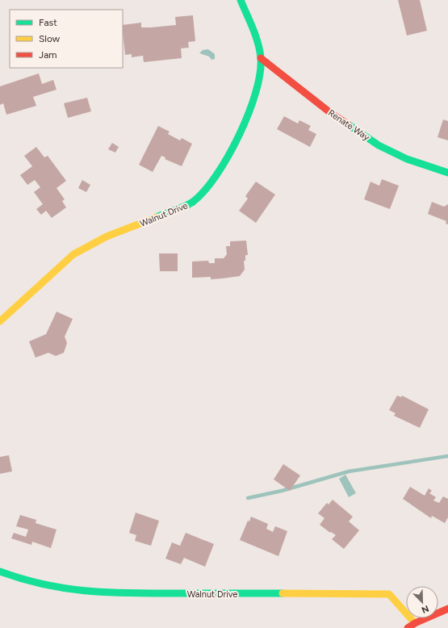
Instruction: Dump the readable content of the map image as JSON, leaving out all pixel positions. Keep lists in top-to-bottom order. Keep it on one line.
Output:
{"streets":{"street":["Renate Way","Walnut Drive"]},"crossings":[["Renate Way","Walnut Drive"]],"legend":["Fast","Slow","Jam"],"north":"bottom right"}
